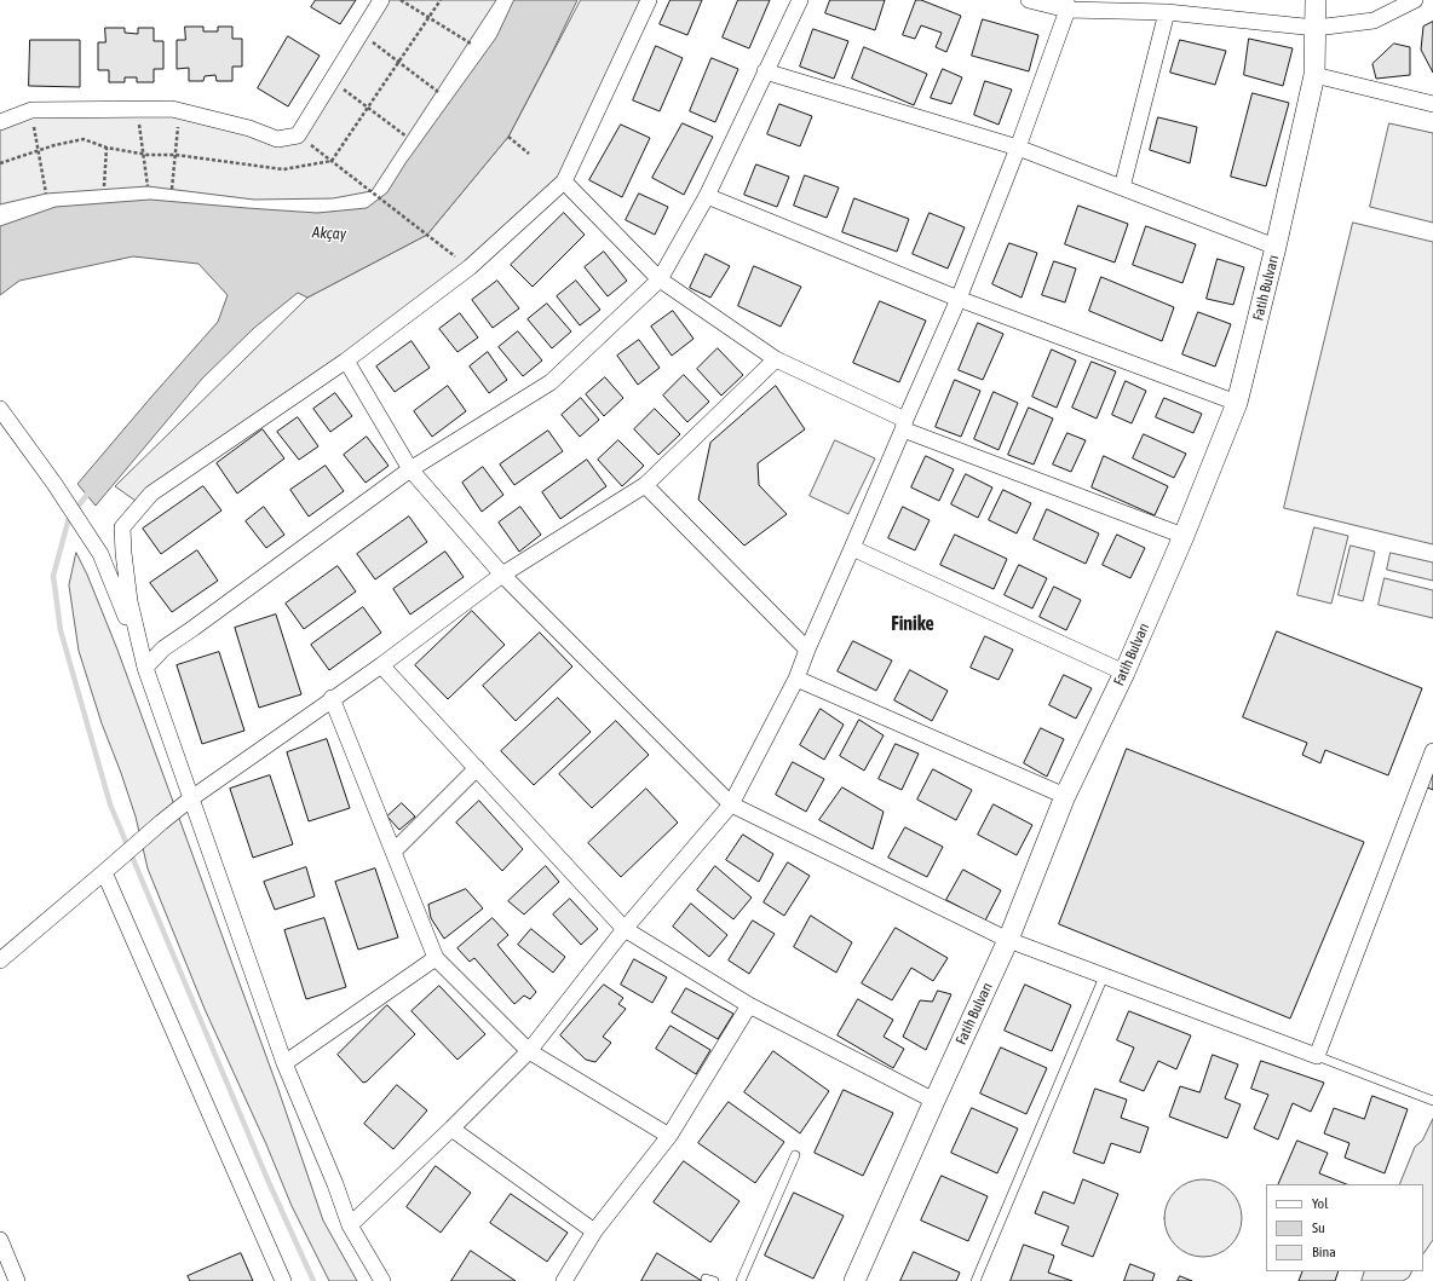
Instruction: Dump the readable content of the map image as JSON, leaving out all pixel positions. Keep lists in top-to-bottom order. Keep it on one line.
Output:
{"streets":{"street":["Fatih Bulvarı"]},"districts":["Finike"],"water":["Akçay"],"legend":["Yol","Su","Bina"]}
